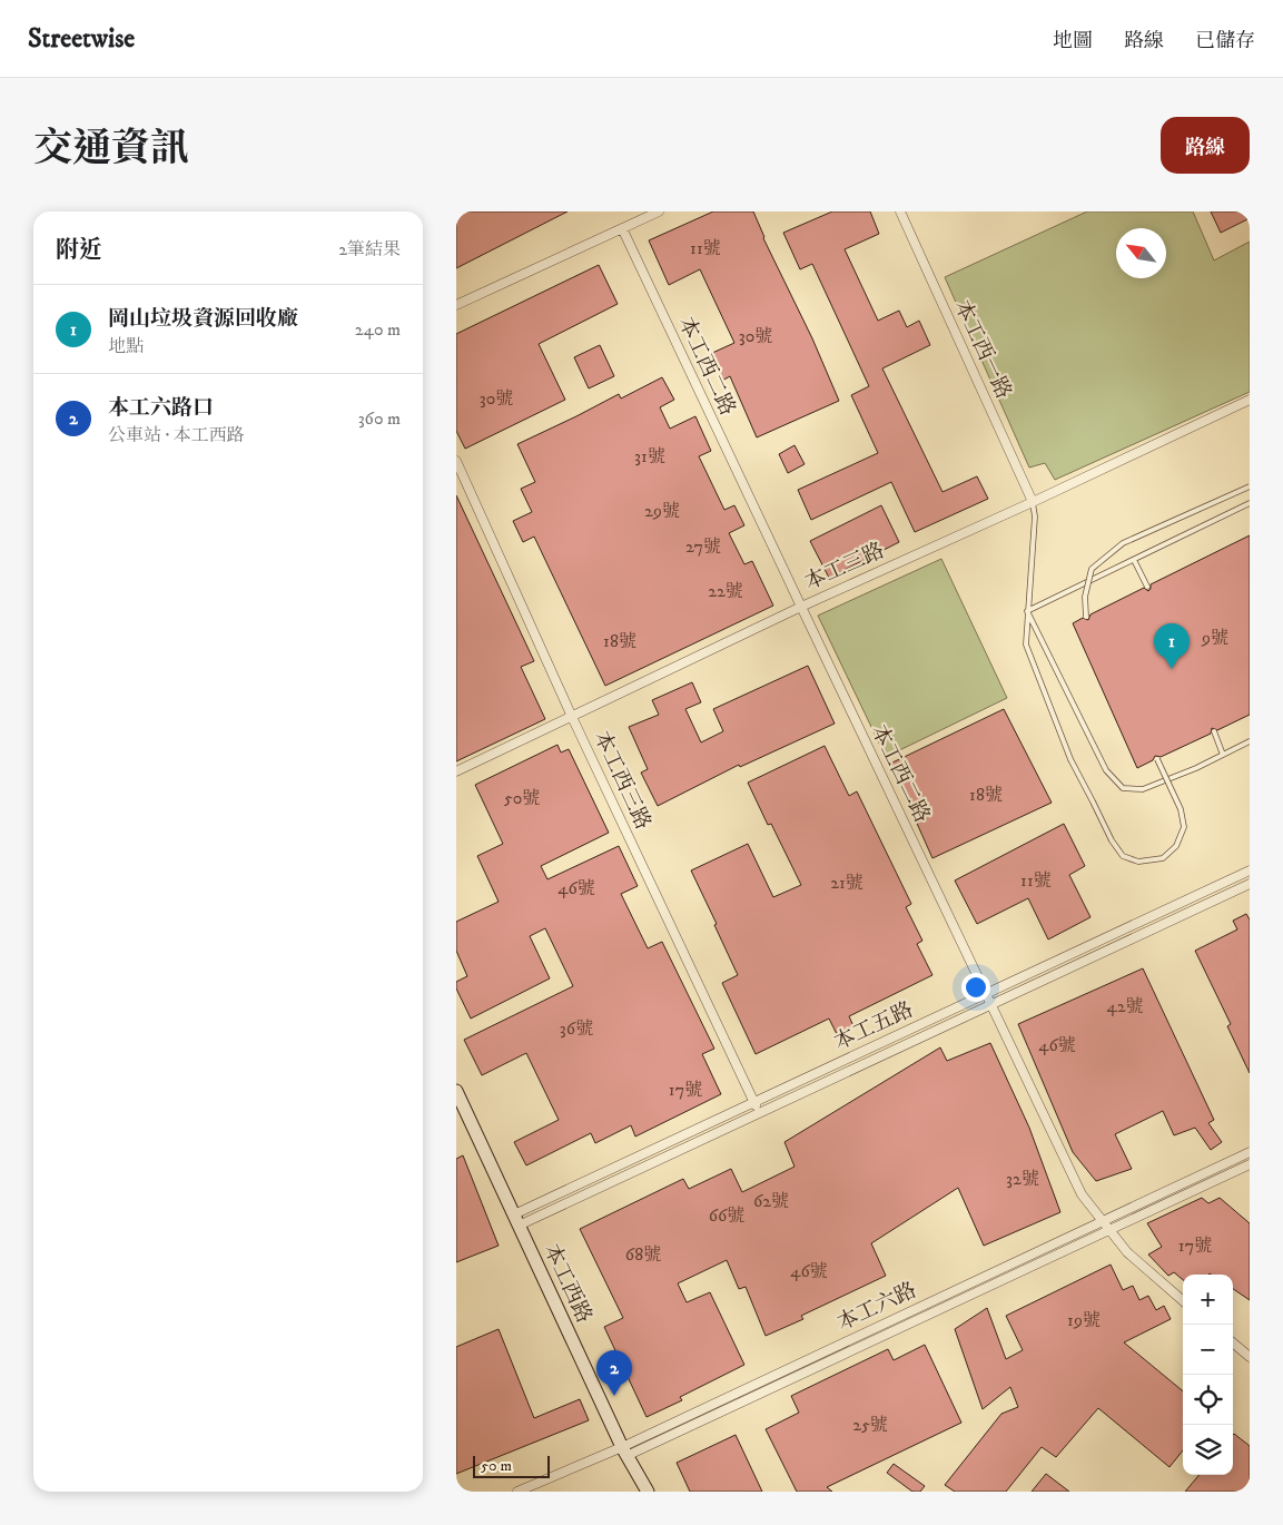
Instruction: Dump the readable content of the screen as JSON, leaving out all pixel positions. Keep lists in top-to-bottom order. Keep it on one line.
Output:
{"streets":{"street":["本工西一路","本工西二路","本工三路","本工西三路","本工五路","本工西路","本工六路"]},"crossings":[["本工西一路","本工三路"],["本工西二路","本工三路"],["本工西二路","本工五路"],["本工西二路","本工六路"],["本工三路","本工西三路"],["本工西三路","本工五路"],["本工五路","本工西路"],["本工西路","本工六路"]],"house_numbers":["11號","30號","30號","31號","29號","27號","22號","9號","18號","18號","50號","11號","21號","46號","42號","36號","46號","17號","32號","62號","66號","17號","68號","46號","19號","25號"],"scale_bar":"50 m","north":"top left","page":{"header":"Streetwise","nav":["地圖","路線","已儲存"],"title":"交通資訊","buttons":"路線","heading":["附近","2筆結果"],"list":[{"mark":"1","name":"岡山垃圾資源回收廠","note":"地點","value":"240 m"},{"mark":"2","name":"本工六路口","note":"公車站 · 本工西路","value":"360 m"}],"pins":["1","2"],"map_buttons":["+","−"],"scale":"50 m"}}
